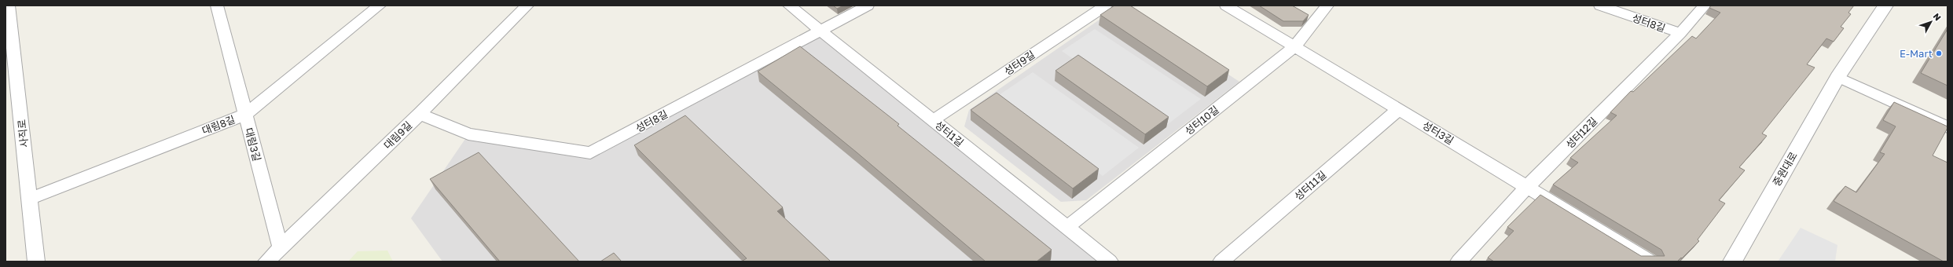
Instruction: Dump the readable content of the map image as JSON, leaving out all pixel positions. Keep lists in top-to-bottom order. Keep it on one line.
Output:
{"streets":{"street":["성터8길","성터9길","성터10길","대림8길","성터3길","성터12길","사직로","성터1길","대림9길","대림3길","중원대로","성터11길"]},"crossings":[["성터8길","성터12길"],["성터8길","성터1길"],["성터8길","대림9길"],["성터9길","성터1길"],["성터10길","성터3길"],["성터10길","성터1길"],["대림8길","사직로"],["대림8길","대림3길"],["성터3길","성터12길"],["성터3길","성터11길"],["대림9길","대림3길"]],"places":["E-Mart"],"north":"top right"}
